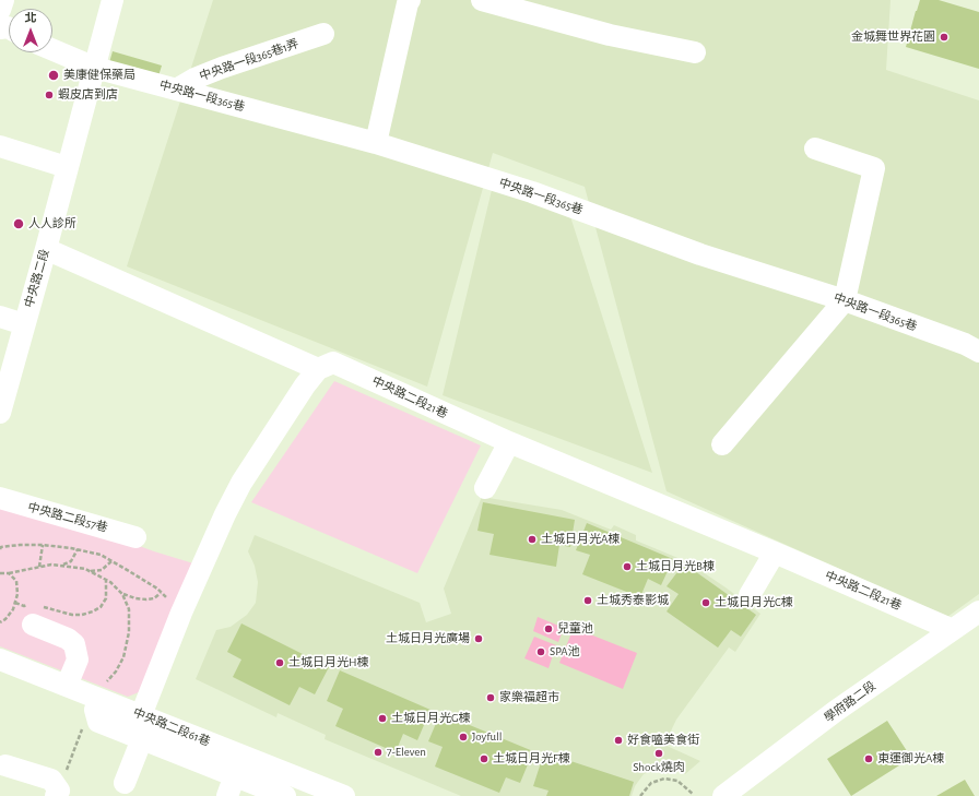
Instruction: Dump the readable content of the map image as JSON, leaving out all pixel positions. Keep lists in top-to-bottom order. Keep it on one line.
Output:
{"streets":{"street":["中央路一段365巷1弄","中央路一段365巷","中央路二段","中央路二段21巷","中央路二段57巷","學府路二段","中央路二段61巷"]},"crossings":[["中央路一段365巷1弄","中央路一段365巷"],["中央路一段365巷","中央路二段"],["中央路二段21巷","學府路二段"]],"places":["金城舞世界花園","美康健保藥局","蝦皮店到店","人人診所","土城日月光A棟","土城日月光B棟","土城秀泰影城","土城日月光C棟","兒童池","土城日月光廣場","SPA池","土城日月光H棟","家樂福超市","土城日月光G棟","Joyfull","好食嗑美食街","7-Eleven","Shock燒肉","土城日月光F棟","東運御光A棟"],"north":"top"}
